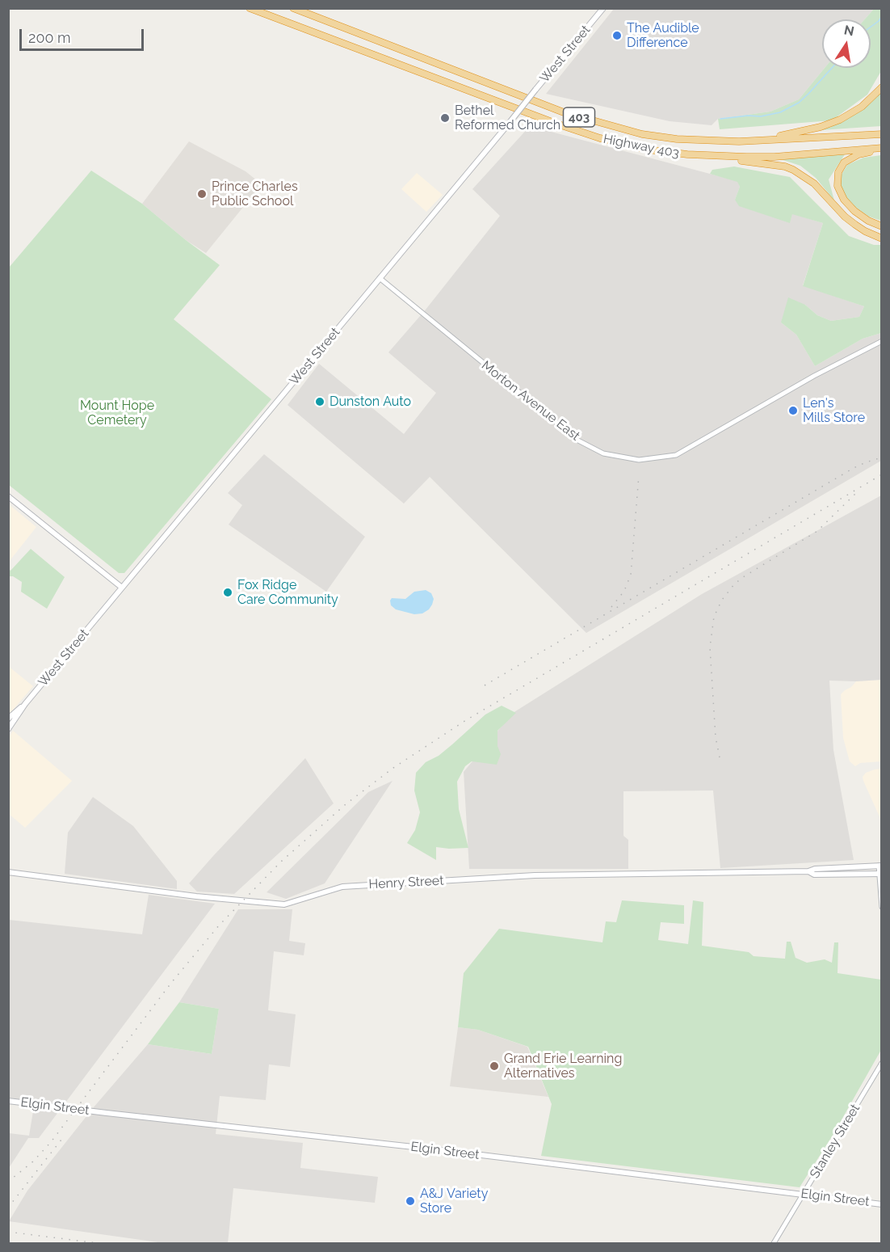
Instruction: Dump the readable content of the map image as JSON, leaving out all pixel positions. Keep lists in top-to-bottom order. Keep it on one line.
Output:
{"streets":{"highway":["403","Highway 403"],"main road":["West Street","Henry Street","Elgin Street"],"street":["Morton Avenue East","Stanley Street"]},"crossings":[["West Street","Morton Avenue East"],["Elgin Street","Stanley Street"]],"parks":["Mount Hope Cemetery"],"places":["The Audible Difference","Bethel Reformed Church","Prince Charles Public School","Dunston Auto","Len's Mills Store","Fox Ridge Care Community","Grand Erie Learning Alternatives","A&J Variety Store"],"scale_bar":"200 m","north":"top"}
